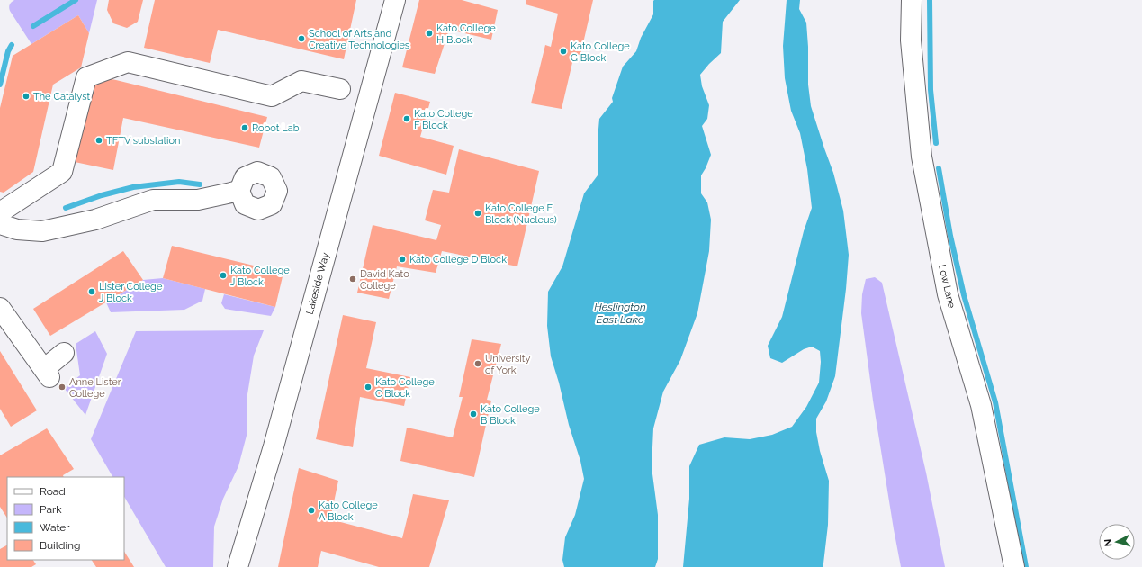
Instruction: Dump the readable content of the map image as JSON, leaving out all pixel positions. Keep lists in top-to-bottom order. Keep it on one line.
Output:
{"streets":{"street":["Lakeside Way","Low Lane"]},"water":["Heslington East Lake"],"places":["Kato College H Block","School of Arts and Creative Technologies","Kato College G Block","The Catalyst","Kato College F Block","Robot Lab","TFTV substation","Kato College E Block (Nucleus)","Kato College D Block","Kato College J Block","David Kato College","Lister College J Block","University of York","Anne Lister College","Kato College C Block","Kato College B Block","Kato College A Block"],"legend":["Road","Park","Water","Building"],"north":"left"}
